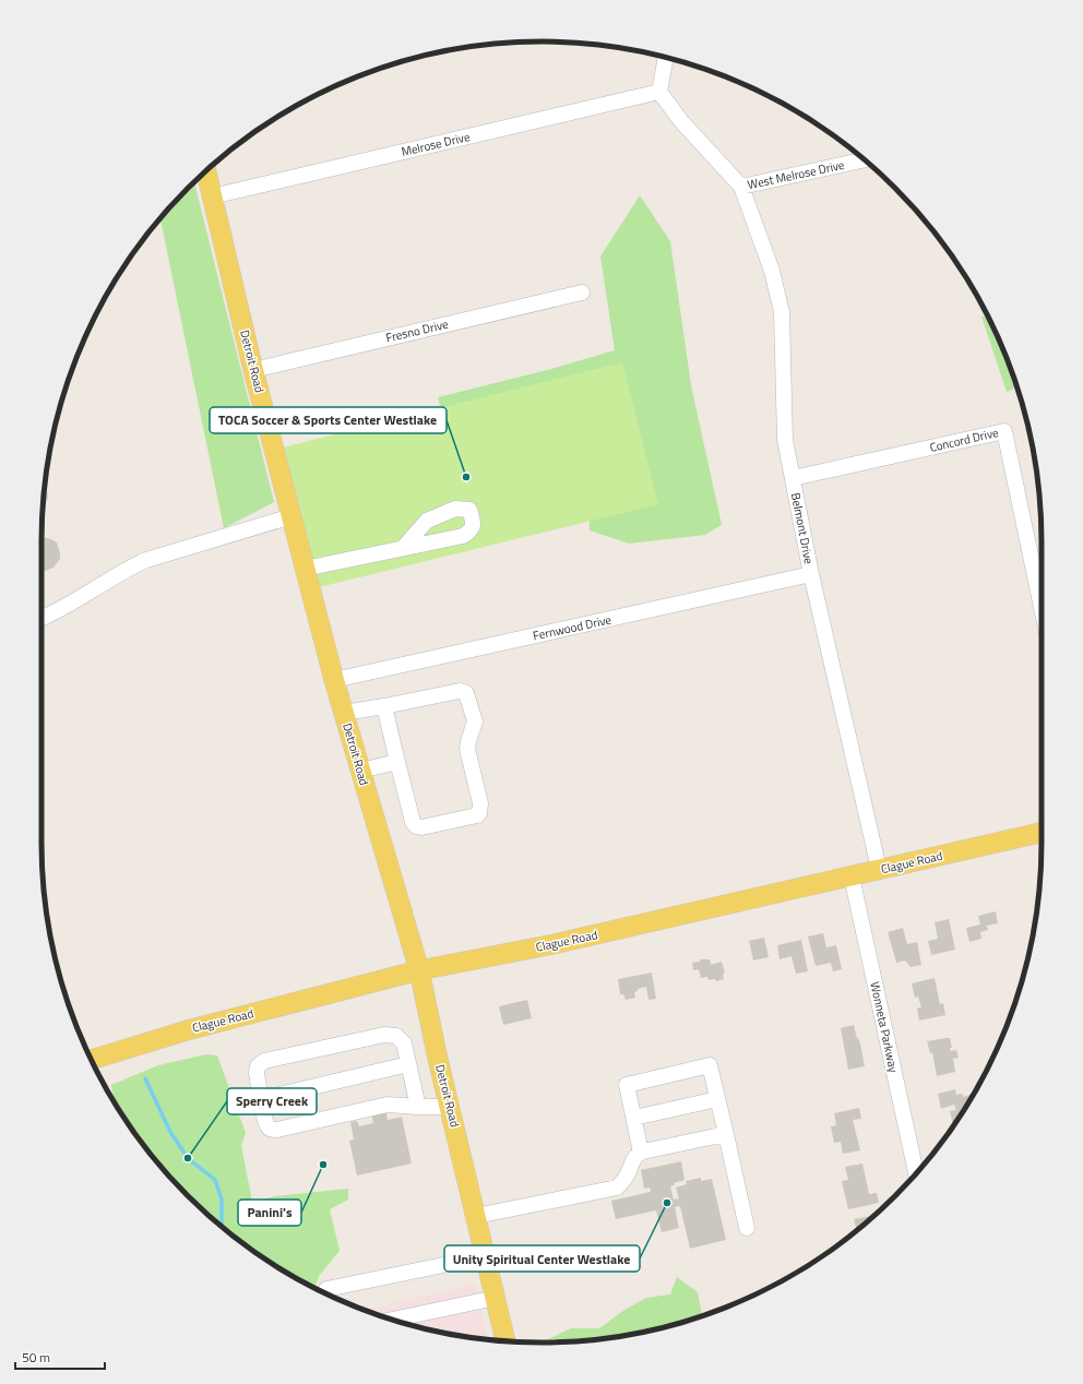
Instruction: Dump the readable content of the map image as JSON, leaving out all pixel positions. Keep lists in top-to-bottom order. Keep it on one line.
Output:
{"streets":{"main road":["Detroit Road","Clague Road"],"street":["Melrose Drive","West Melrose Drive","Fresno Drive","Concord Drive","Belmont Drive","Fernwood Drive","Wonneta Parkway"]},"crossings":[["Melrose Drive","West Melrose Drive"],["Melrose Drive","Detroit Road"],["West Melrose Drive","Belmont Drive"],["Fresno Drive","Detroit Road"],["Detroit Road","Fernwood Drive"],["Detroit Road","Clague Road"],["Concord Drive","Belmont Drive"],["Belmont Drive","Fernwood Drive"],["Belmont Drive","Clague Road"],["Clague Road","Wonneta Parkway"]],"places":["TOCA Soccer & Sports Center Westlake","Sperry Creek","Panini's","Unity Spiritual Center Westlake"],"scale_bar":"50 m"}
